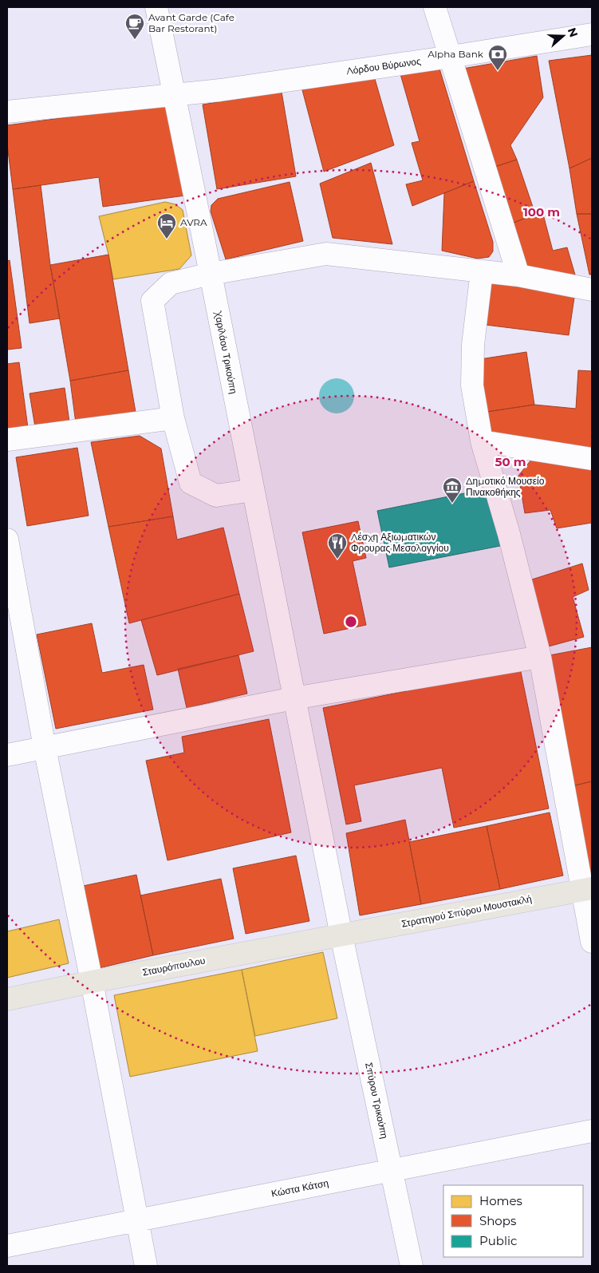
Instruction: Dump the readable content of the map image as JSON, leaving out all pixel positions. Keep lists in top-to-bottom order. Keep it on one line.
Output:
{"streets":{"main road":["Στρατηγού Σπύρου Μουστακλή","Σταυρόπουλου"],"street":["Λόρδου Βύρωνος","Χαριλάου Τρικούπη","Σπύρου Τρικούπη","Κώστα Κάτση"]},"crossings":[["Λόρδου Βύρωνος","Χαριλάου Τρικούπη"],["Χαριλάου Τρικούπη","Σπύρου Τρικούπη"],["Στρατηγού Σπύρου Μουστακλή","Σταυρόπουλου"],["Στρατηγού Σπύρου Μουστακλή","Σπύρου Τρικούπη"],["Σταυρόπουλου","Σπύρου Τρικούπη"],["Σπύρου Τρικούπη","Κώστα Κάτση"]],"places":{"cafe":["Avant Garde (Cafe Bar Restorant)"],"bank":["Alpha Bank"],"hotel":["AVRA"],"museum":["Δημοτικό Μουσείο Πινακοθήκης"],"restaurant":["Λέσχη Αξιωματικών Φρουρας Μεσολογγίου"]},"legend":["Homes","Shops","Public"],"north":"right","rings":["100 m","50 m"]}
